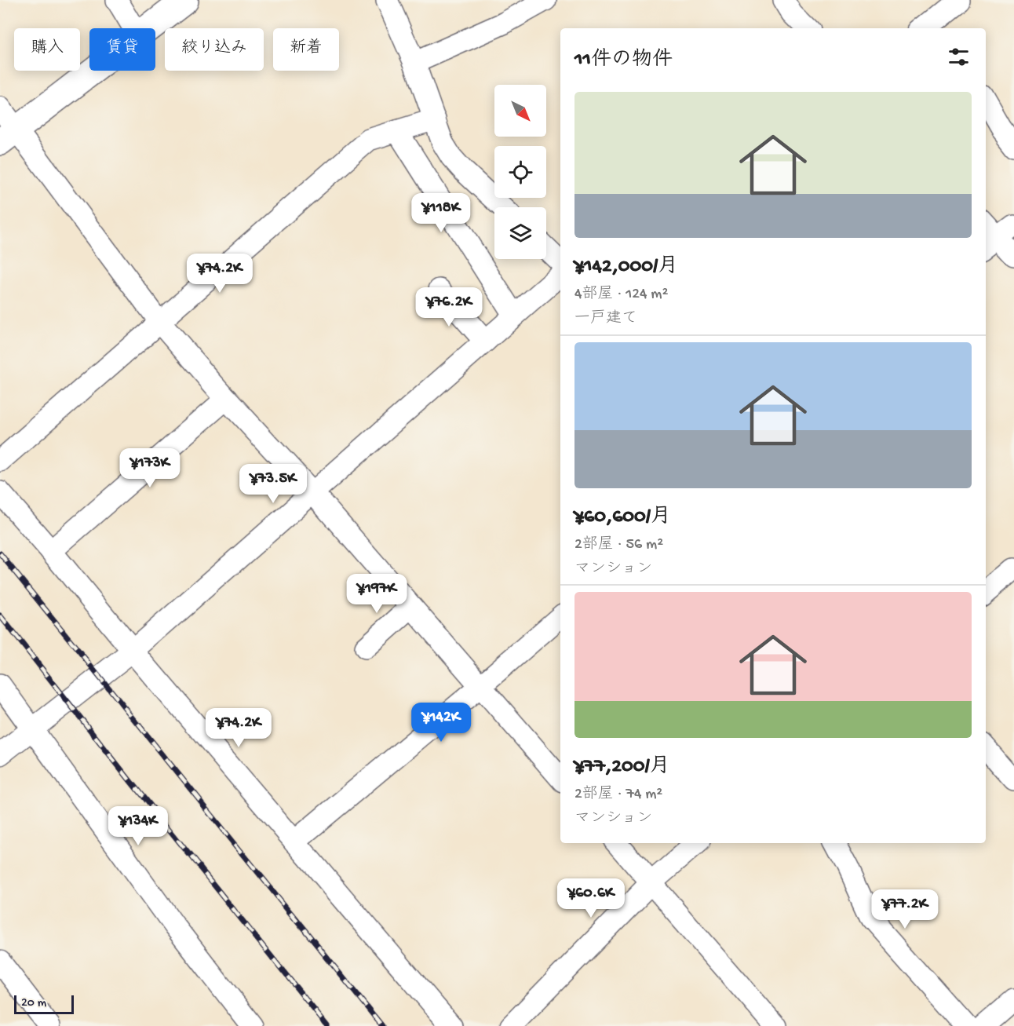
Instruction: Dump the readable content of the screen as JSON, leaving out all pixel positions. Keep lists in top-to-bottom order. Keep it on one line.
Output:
{"scale_bar":"20 m","north":"bottom right","page":{"chip":["購入","賃貸","絞り込み","新着"],"heading":"11件の物件","list":[{"name":"¥142,000/月","note":"4部屋 · 124 m² · 一戸建て"},{"name":"¥60,600/月","note":"2部屋 · 56 m² · マンション"},{"name":"¥77,200/月","note":"2部屋 · 74 m² · マンション"}],"price":["¥118K","¥74.2K","¥76.2K","¥173K","¥73.5K","¥197K","¥142K","¥74.2K","¥134K","¥60.6K","¥77.2K"],"scale":"20 m"}}
